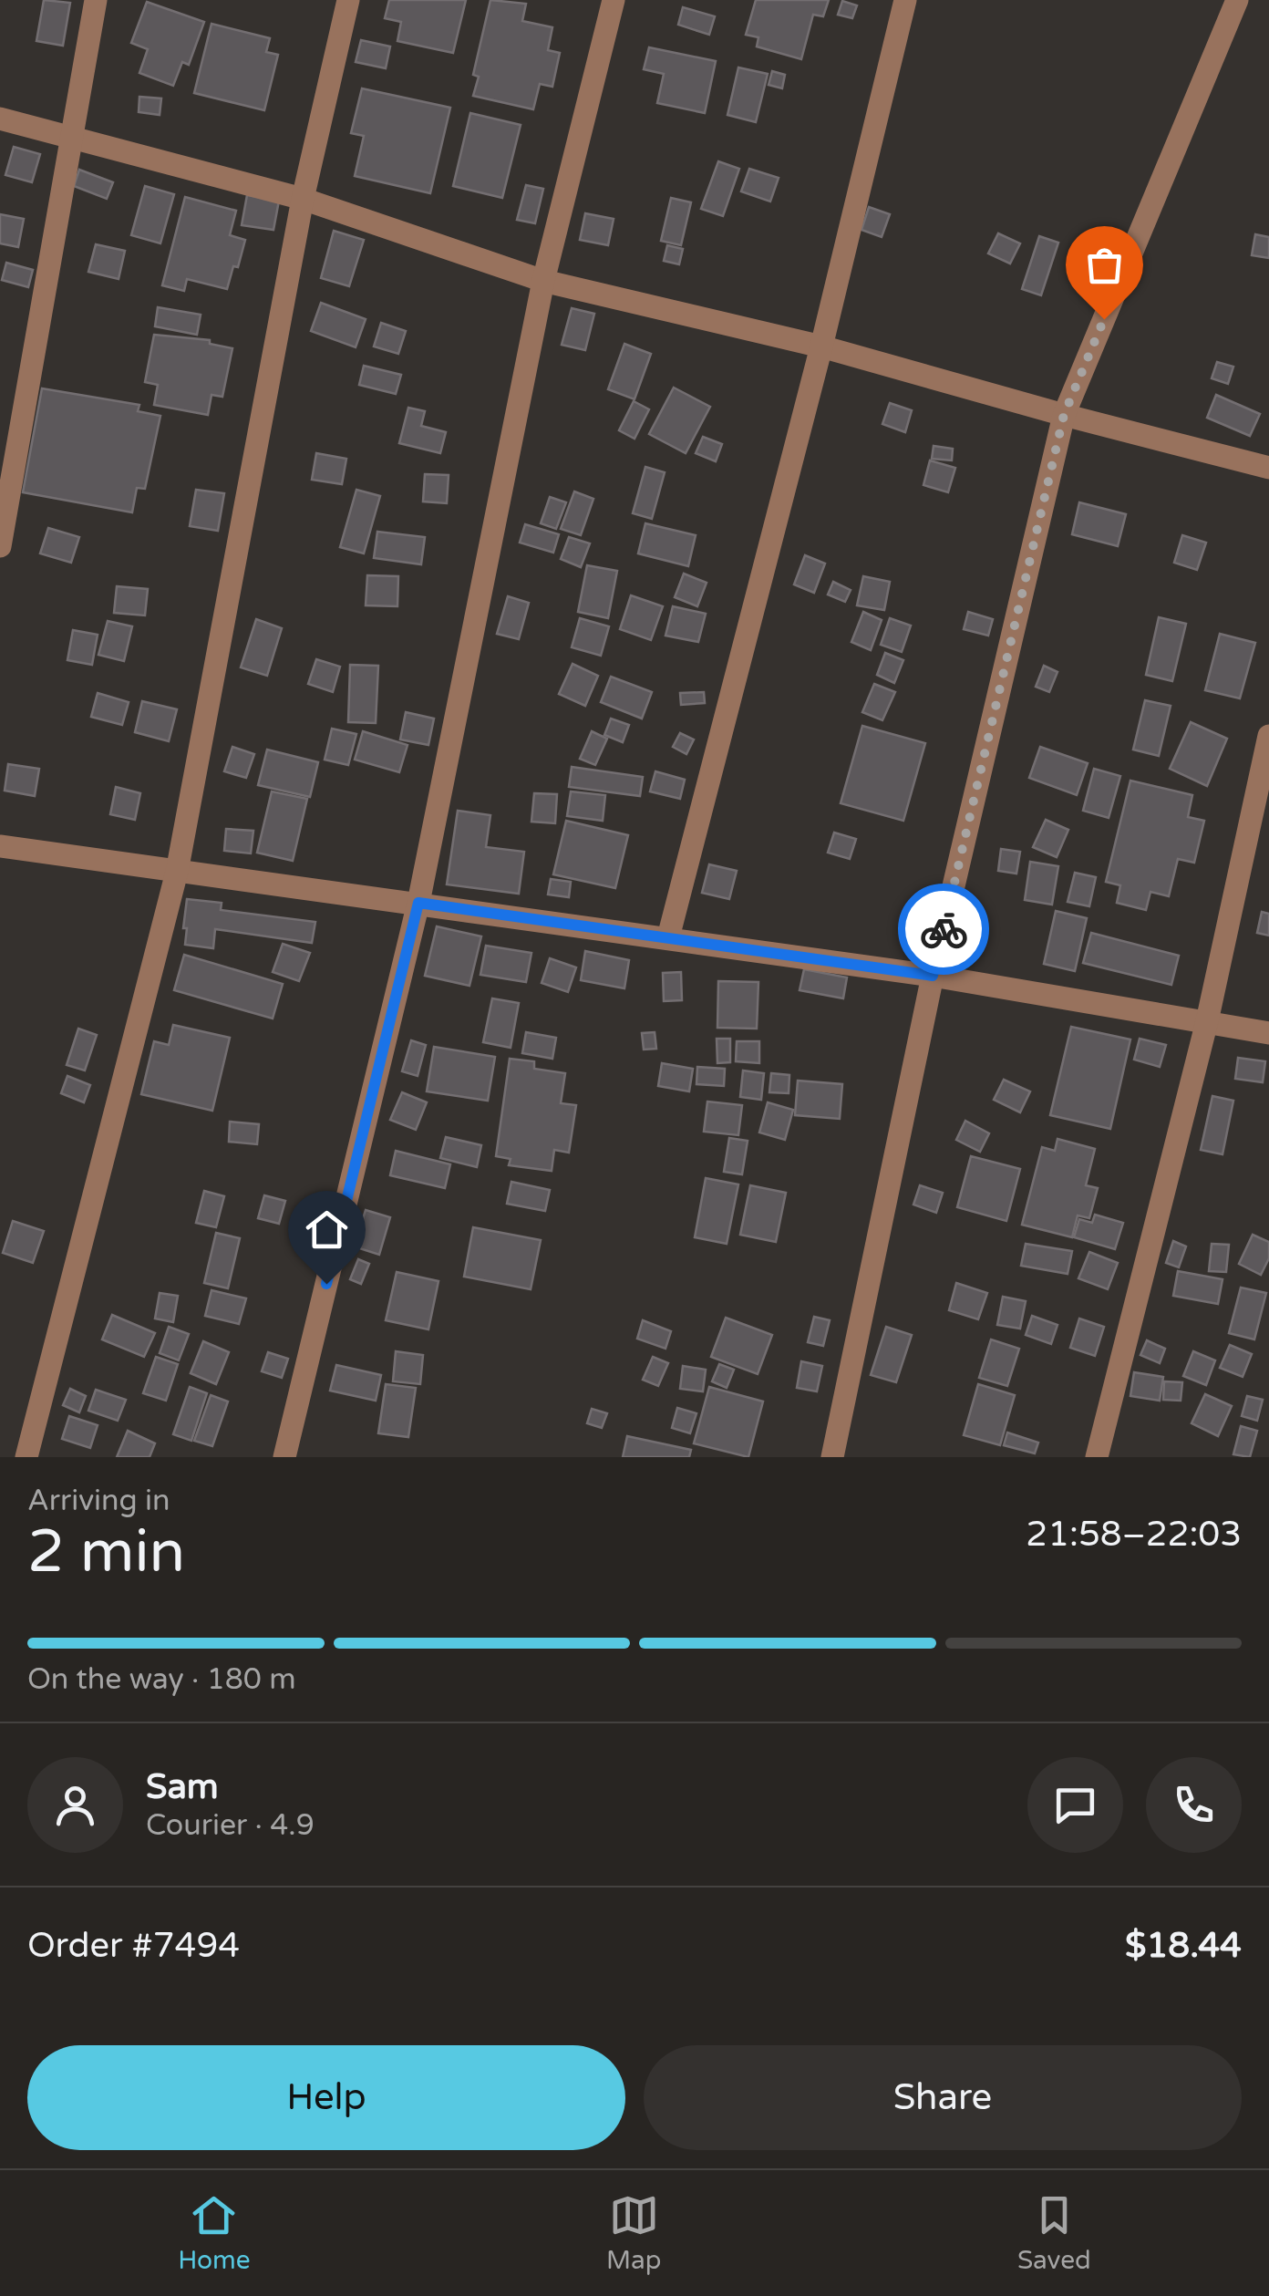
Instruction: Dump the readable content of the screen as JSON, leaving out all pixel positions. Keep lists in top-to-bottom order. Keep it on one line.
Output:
{"page":{"heading":["2 min","Arriving in","21:58–22:03"],"panel":["Sam","Courier · 4.9","Order #7494","$18.44"],"bar":"On the way · 180 m","buttons":["Help","Share"],"tabs":["Home","Map","Saved"]}}
